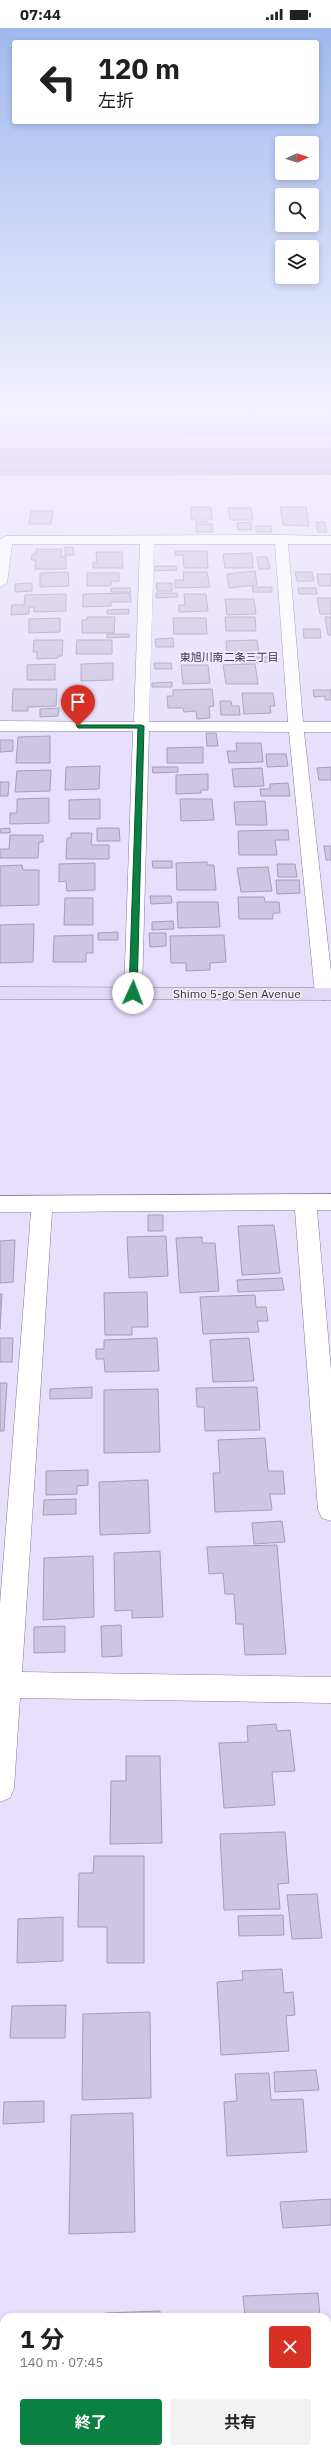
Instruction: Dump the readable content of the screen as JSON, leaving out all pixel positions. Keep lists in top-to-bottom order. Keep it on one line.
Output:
{"streets":{"street":["Shimo 5-go Sen Avenue"]},"districts":["東旭川南二条三丁目"],"north":"right","page":{"status":"07:44","turn":["120 m","左折"],"heading":["1 分","140 m · 07:45"],"buttons":["終了","共有"]}}
